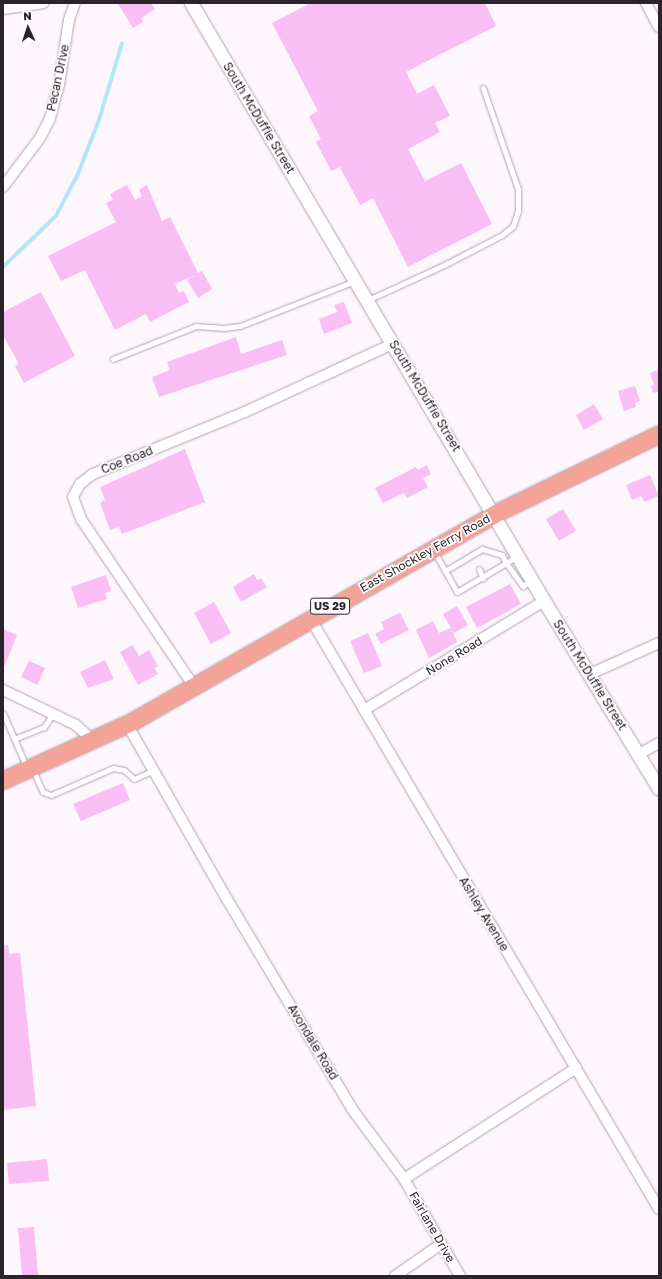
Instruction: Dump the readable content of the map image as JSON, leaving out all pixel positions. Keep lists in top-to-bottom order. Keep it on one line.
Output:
{"streets":{"highway":["East Shockley Ferry Road","US 29"],"street":["Pecan Drive","South McDuffie Street","Coe Road","None Road","Ashley Avenue","Avondale Road","Fairlane Drive"]},"crossings":[["South McDuffie Street","Coe Road"],["South McDuffie Street","East Shockley Ferry Road"],["South McDuffie Street","None Road"],["Coe Road","East Shockley Ferry Road"],["East Shockley Ferry Road","Ashley Avenue"],["East Shockley Ferry Road","Avondale Road"],["None Road","Ashley Avenue"],["Avondale Road","Fairlane Drive"]],"north":"top"}
